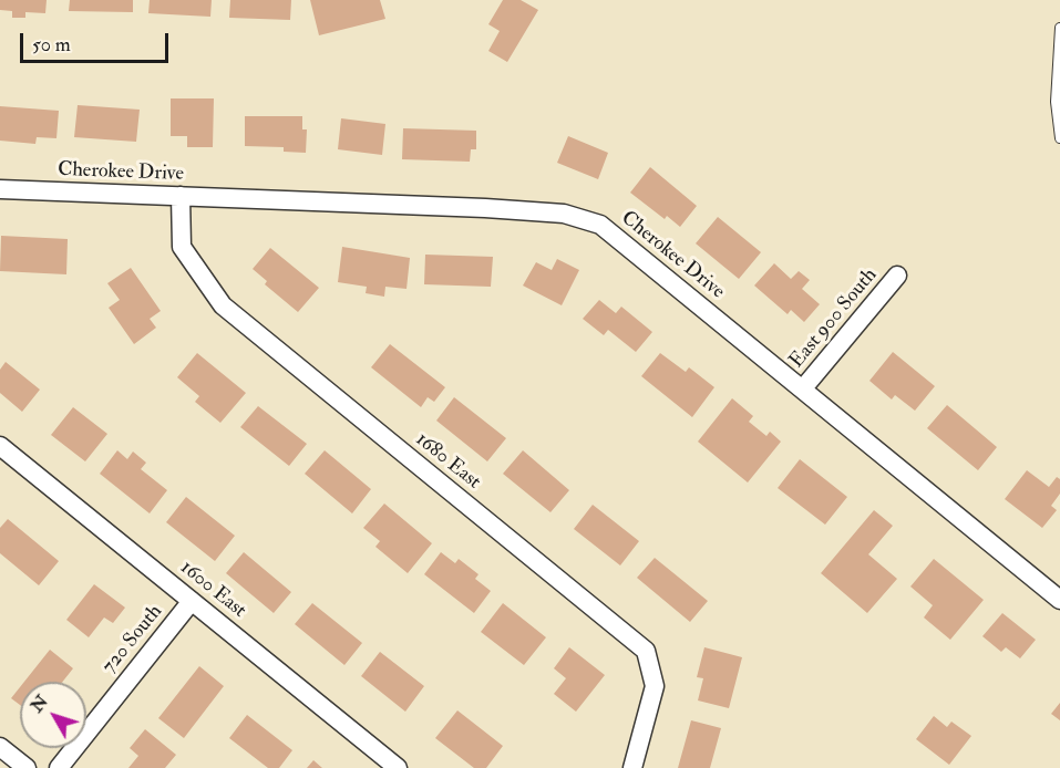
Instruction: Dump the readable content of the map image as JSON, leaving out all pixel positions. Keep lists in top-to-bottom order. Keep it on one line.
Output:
{"streets":{"street":["Cherokee Drive","East 900 South","1680 East","1600 East","720 South"]},"crossings":[["Cherokee Drive","East 900 South"],["Cherokee Drive","1680 East"],["1600 East","720 South"]],"scale_bar":"50 m","north":"top left"}
